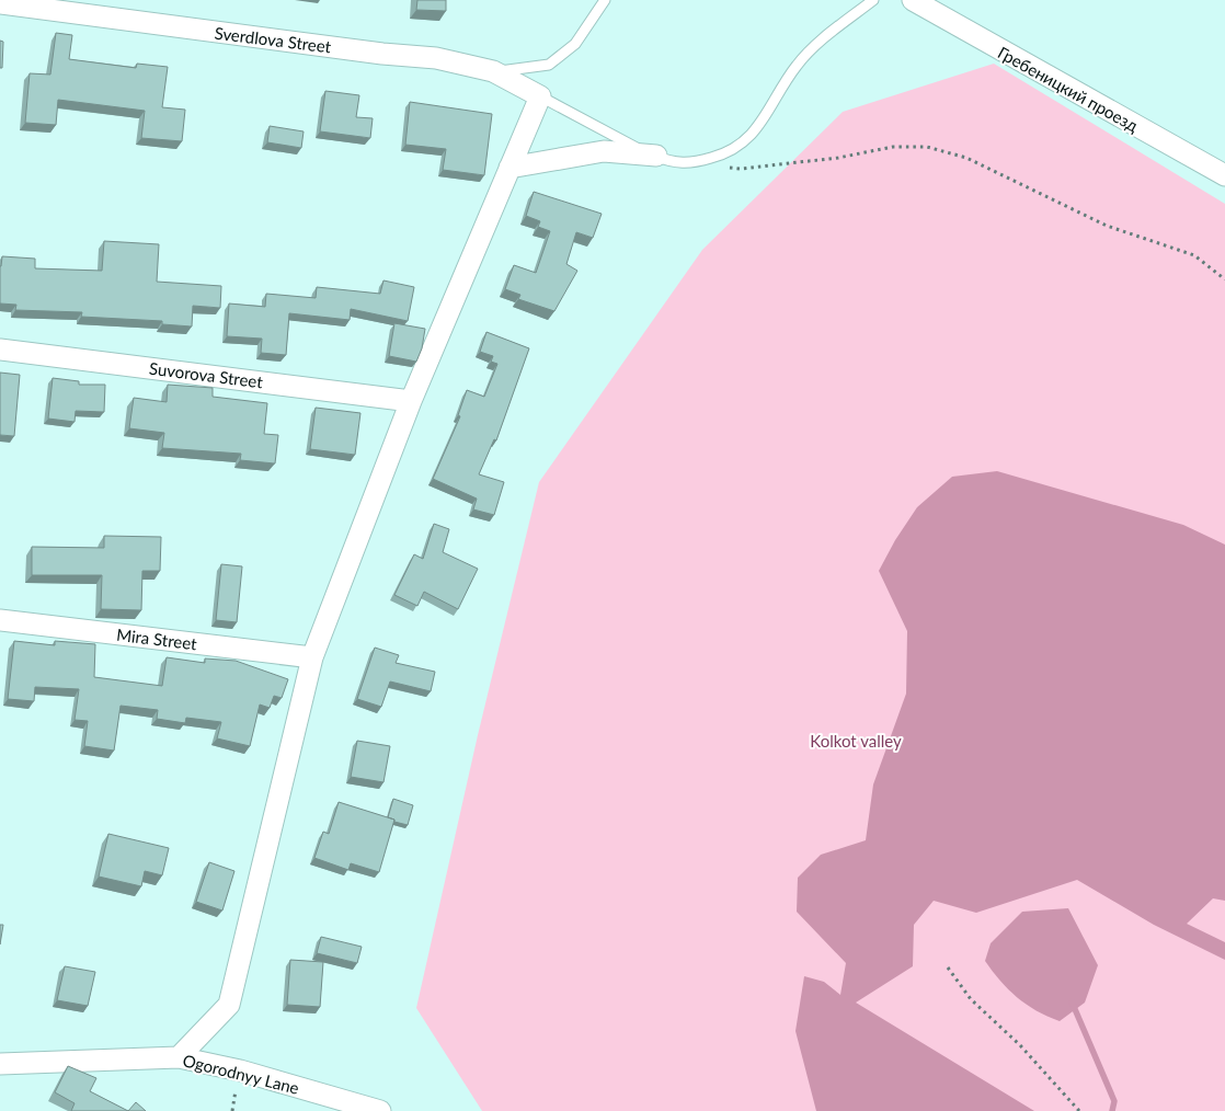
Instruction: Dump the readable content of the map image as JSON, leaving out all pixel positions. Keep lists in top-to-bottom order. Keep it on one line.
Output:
{"streets":{"street":["Sverdlova Street","Гребеницкий проезд","Suvorova Street","Mira Street","Ogorodnyy Lane"]},"parks":["Kolkot valley"]}
